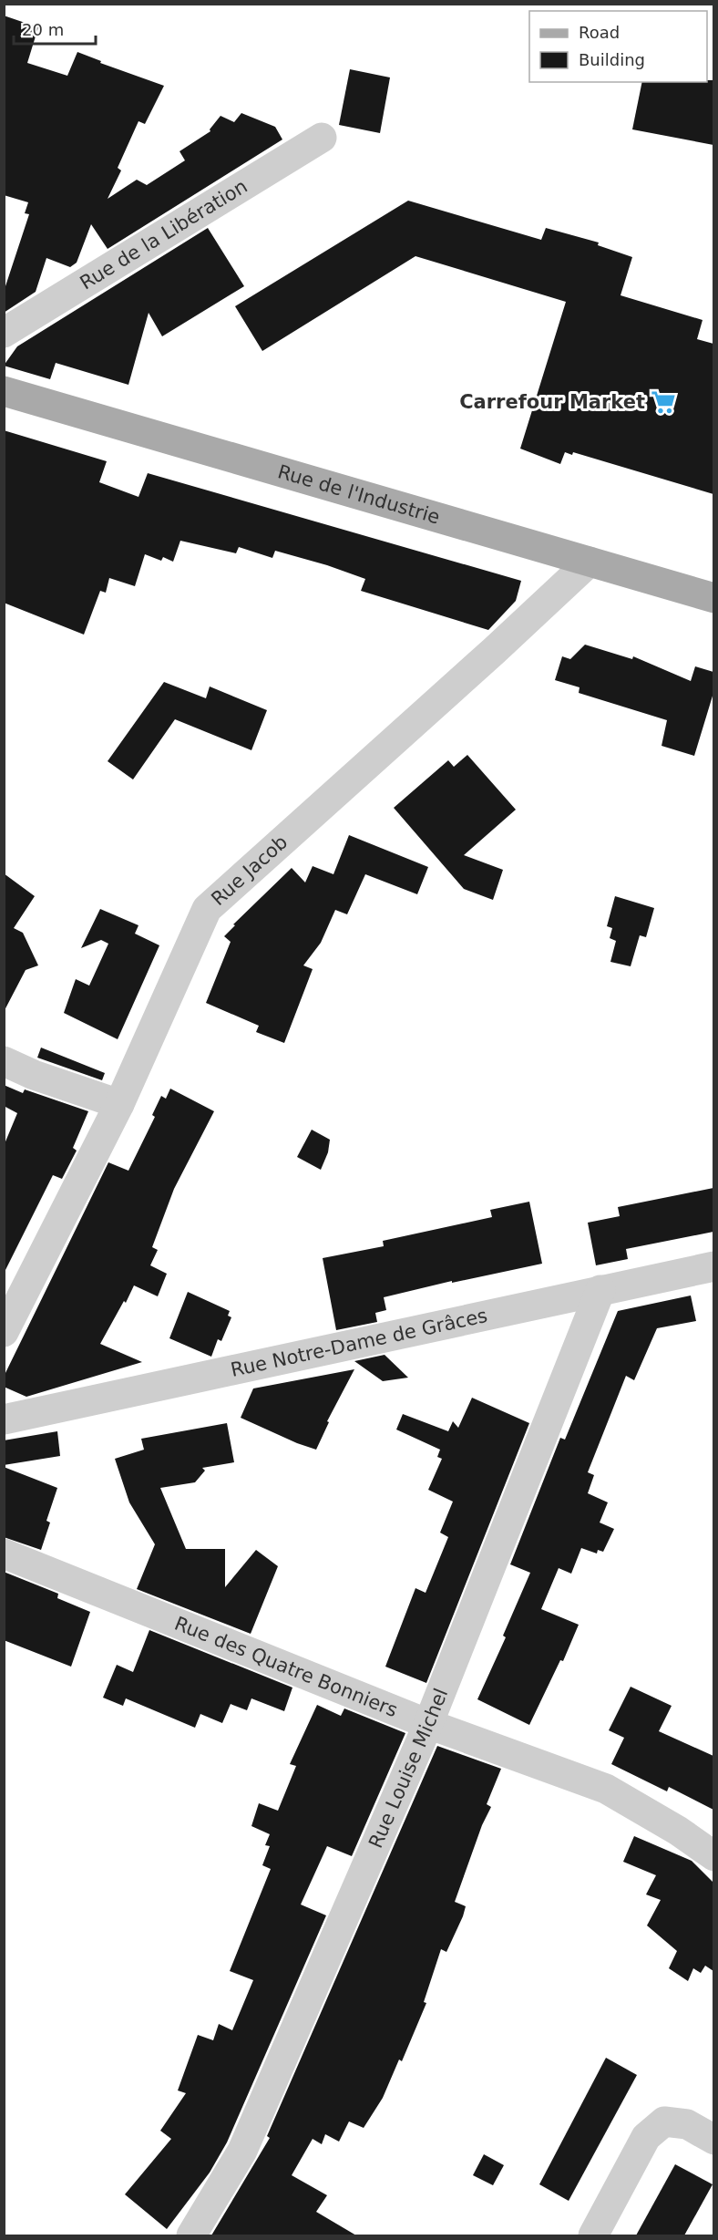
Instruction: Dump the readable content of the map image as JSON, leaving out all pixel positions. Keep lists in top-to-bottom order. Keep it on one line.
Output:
{"streets":{"main road":["Rue de l'Industrie"],"street":["Rue de la Libération","Rue Jacob","Rue Notre-Dame de Grâces","Rue des Quatre Bonniers","Rue Louise Michel"]},"crossings":[["Rue de l'Industrie","Rue Jacob"],["Rue Notre-Dame de Grâces","Rue Louise Michel"],["Rue des Quatre Bonniers","Rue Louise Michel"]],"places":{"supermarket":["Carrefour Market"]},"legend":["Road","Building"],"scale_bar":"20 m"}
